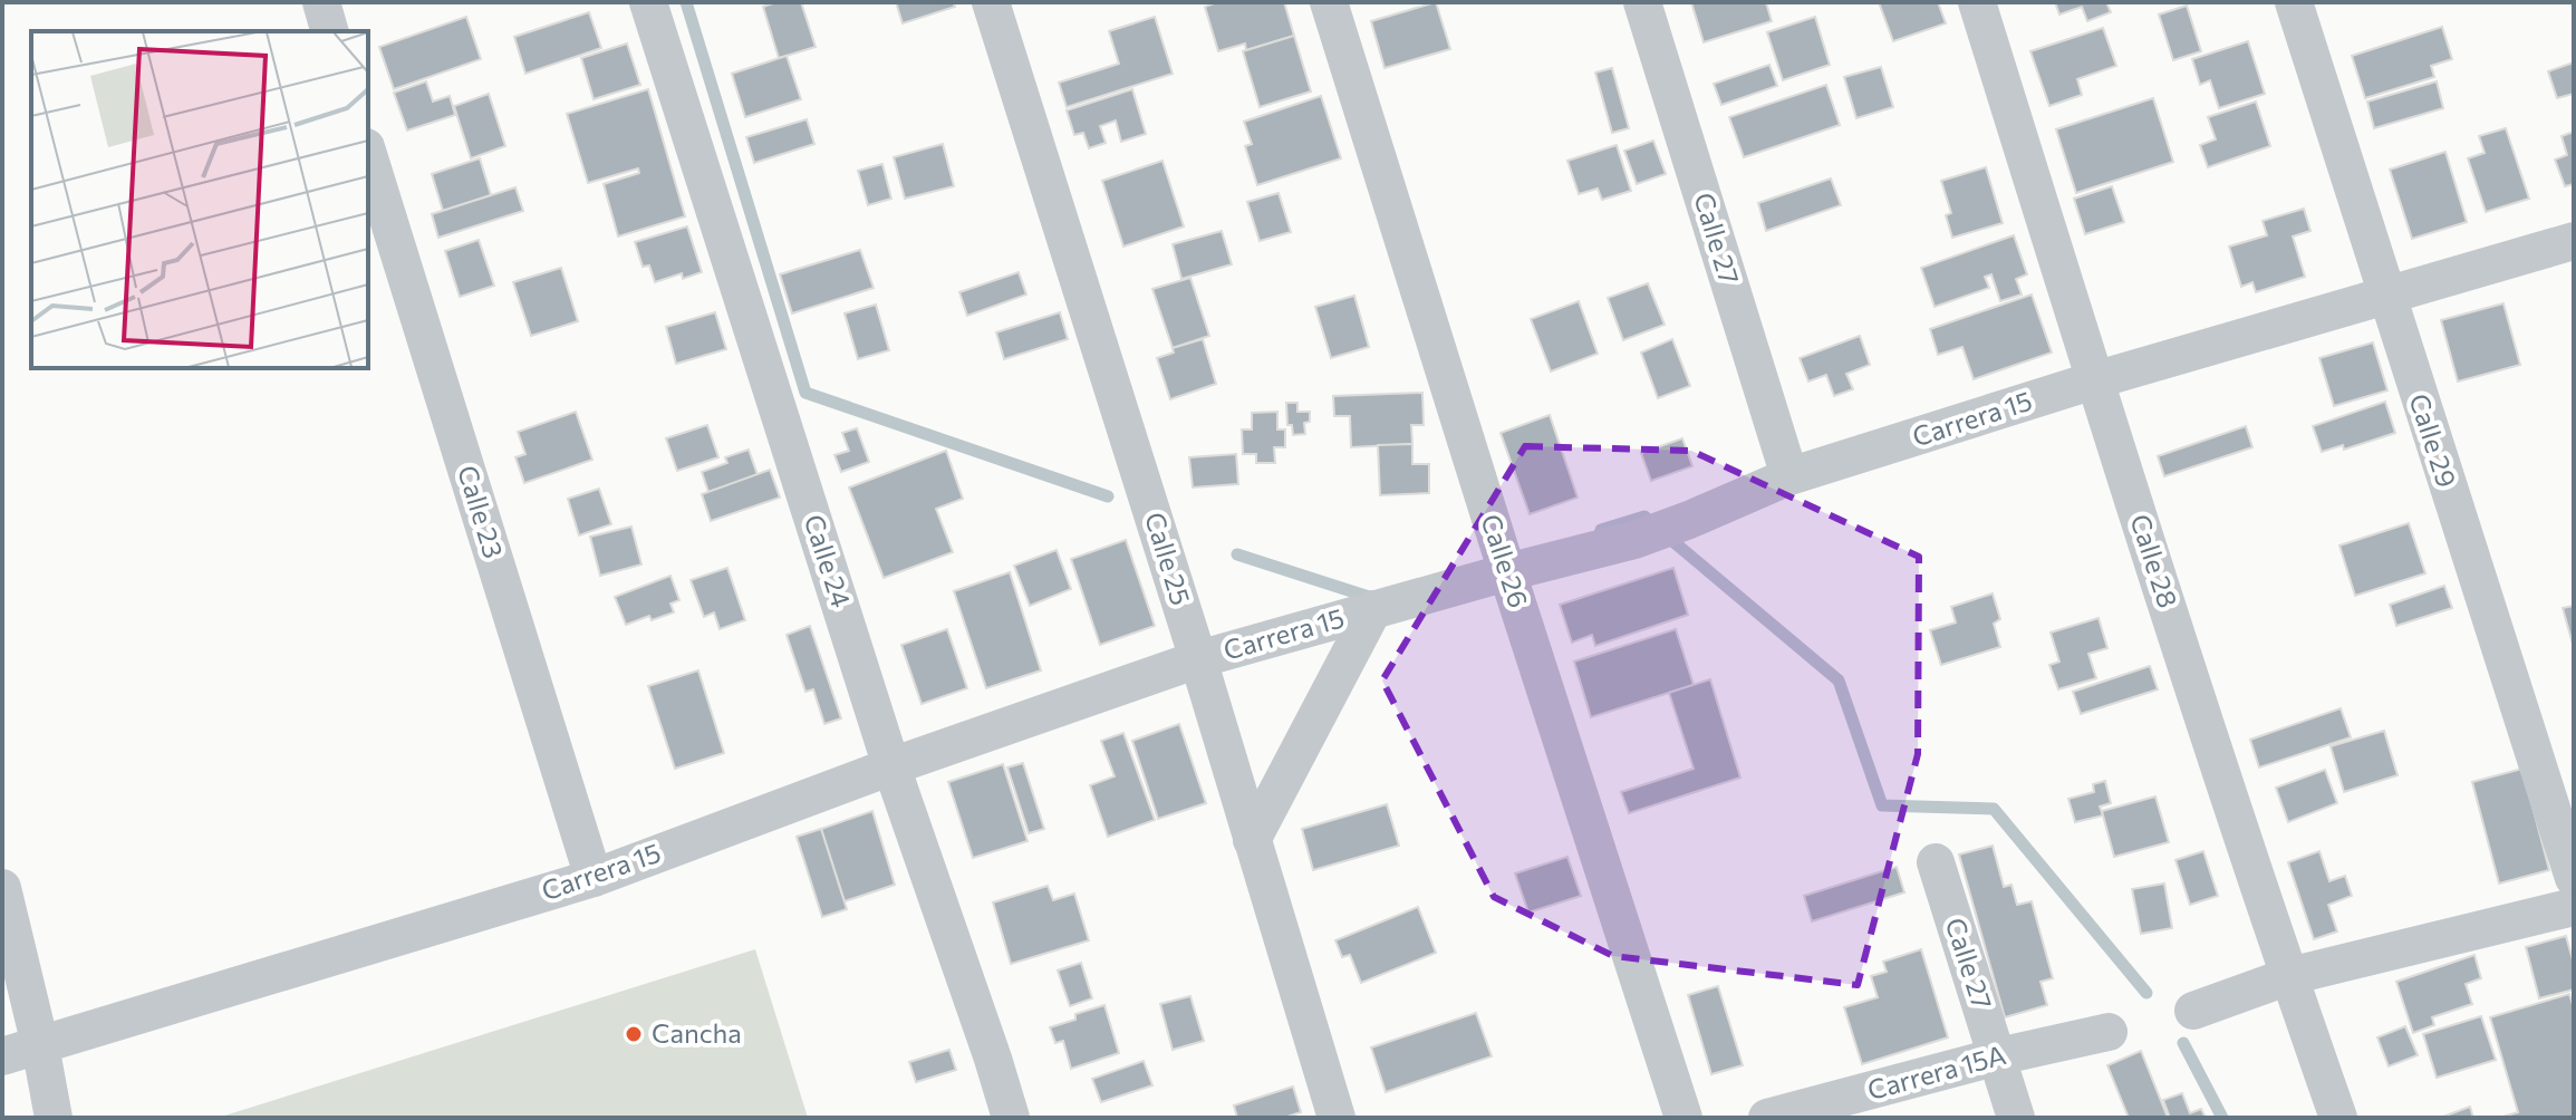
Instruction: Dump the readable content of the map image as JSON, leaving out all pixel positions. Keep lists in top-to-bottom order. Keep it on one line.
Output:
{"streets":{"street":["Calle 27","Carrera 15","Calle 29","Calle 23","Calle 25","Calle 24","Calle 26","Calle 28","Carrera 15A"]},"crossings":[["Calle 27","Carrera 15"],["Calle 27","Carrera 15A"],["Carrera 15","Calle 29"],["Carrera 15","Calle 23"],["Carrera 15","Calle 25"],["Carrera 15","Calle 24"],["Carrera 15","Calle 26"],["Carrera 15","Calle 28"]],"places":["Cancha"]}
